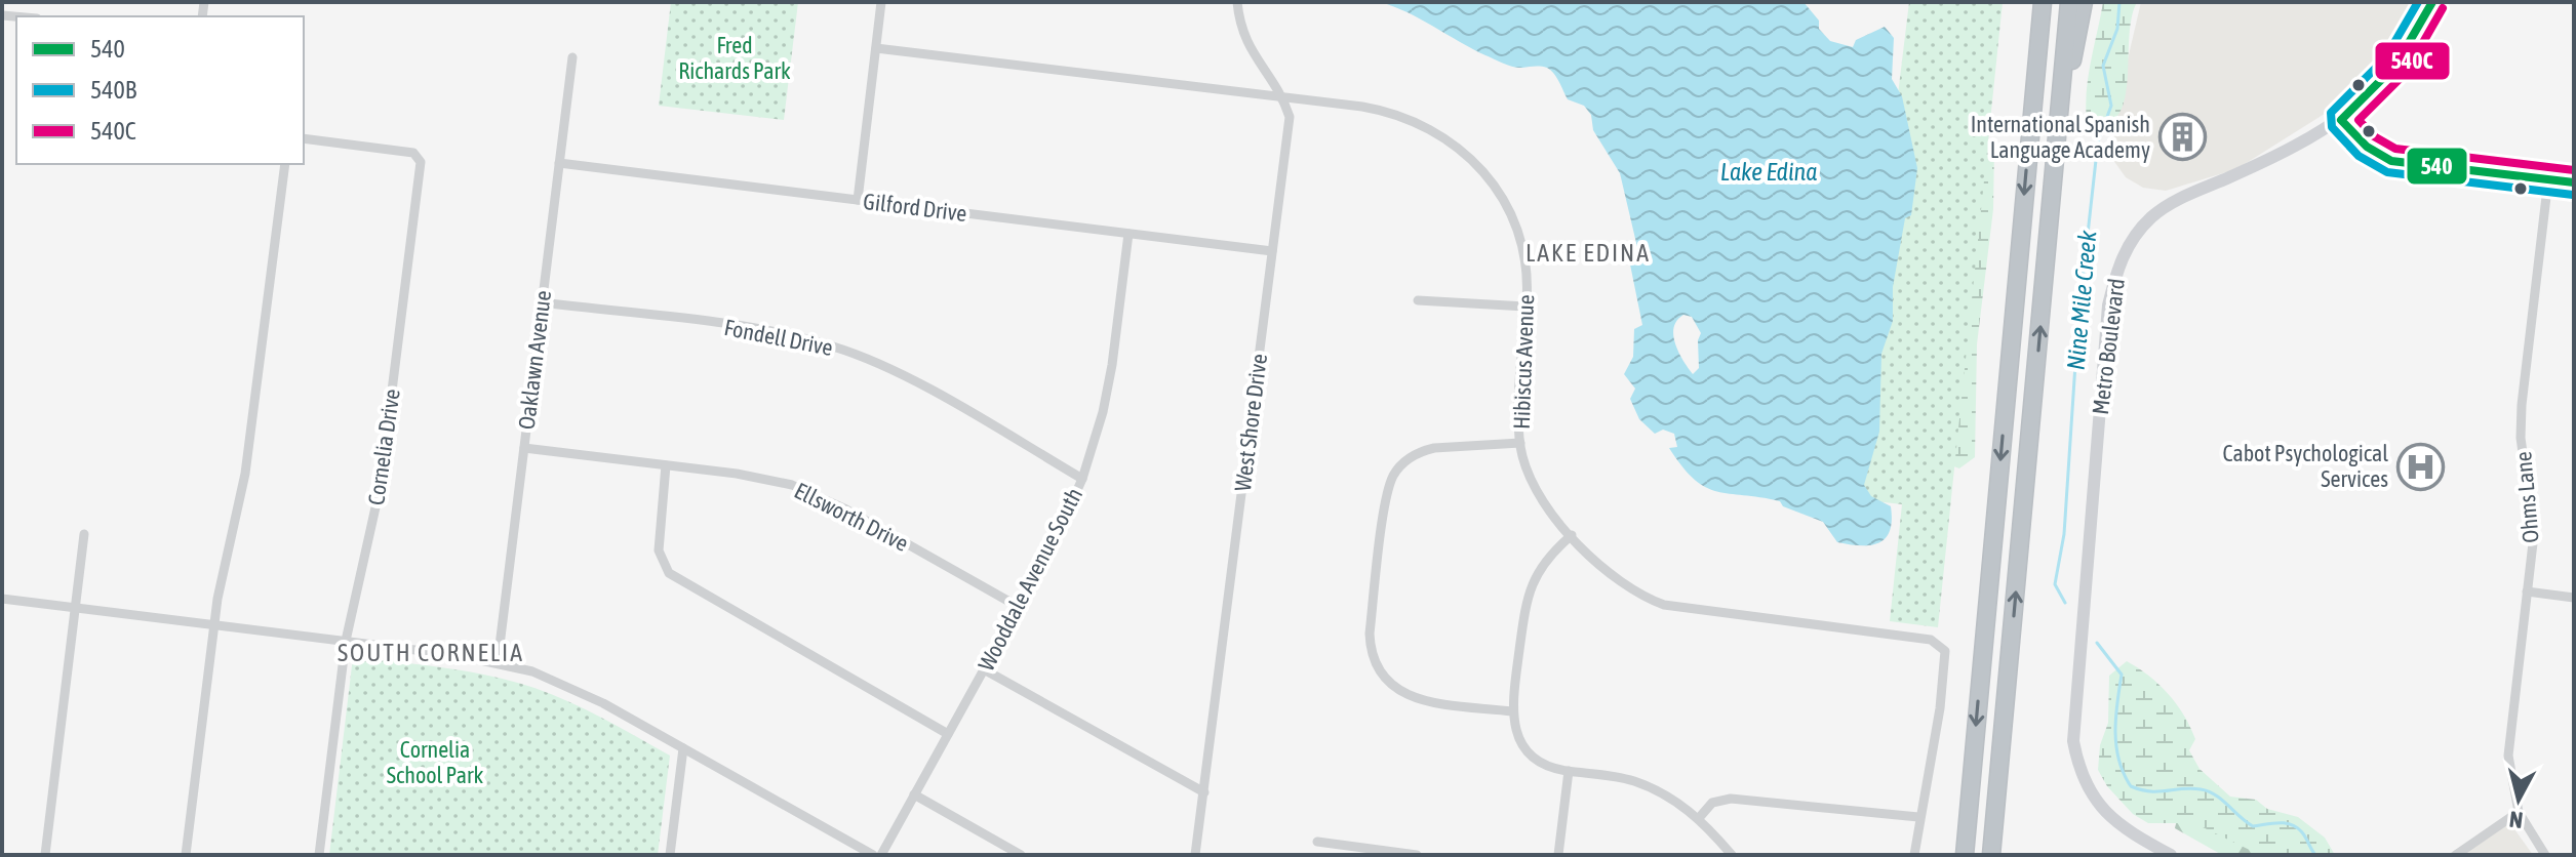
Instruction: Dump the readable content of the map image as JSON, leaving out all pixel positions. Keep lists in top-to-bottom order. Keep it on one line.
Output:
{"streets":{"street":["Gilford Drive","Fondell Drive","Metro Boulevard","Oaklawn Avenue","Hibiscus Avenue","West Shore Drive","Cornelia Drive","Ohms Lane","Ellsworth Drive","Wooddale Avenue South"]},"crossings":[["Gilford Drive","Oaklawn Avenue"],["Gilford Drive","West Shore Drive"],["Gilford Drive","Wooddale Avenue South"],["Fondell Drive","Oaklawn Avenue"],["Fondell Drive","Wooddale Avenue South"],["Oaklawn Avenue","Ellsworth Drive"],["Hibiscus Avenue","West Shore Drive"],["Ellsworth Drive","Wooddale Avenue South"]],"districts":["LAKE EDINA","SOUTH CORNELIA"],"water":["Lake Edina","Nine Mile Creek"],"parks":["Fred Richards Park","Cornelia School Park"],"places":{"building":["International Spanish Language Academy"],"hospital":["Cabot Psychological Services"]},"lines":["transit line 540","transit line 540B","transit line 540C"],"legend":["540","540B","540C"],"north":"bottom"}
